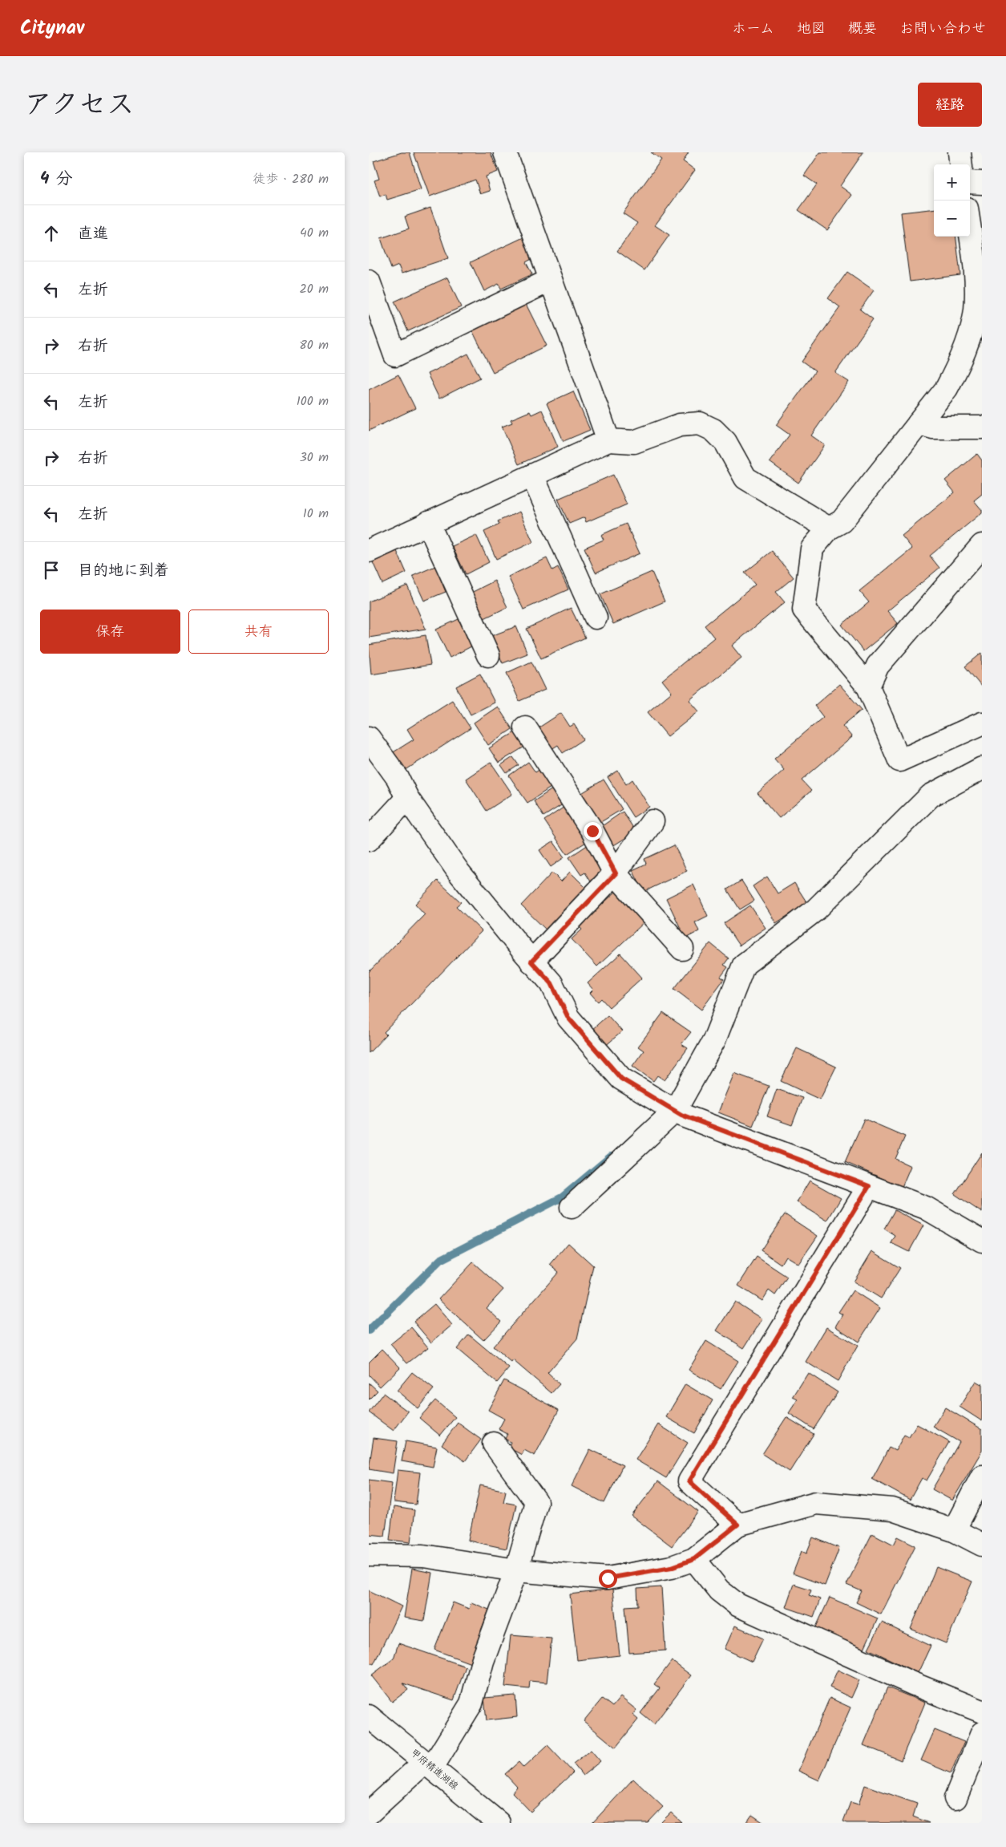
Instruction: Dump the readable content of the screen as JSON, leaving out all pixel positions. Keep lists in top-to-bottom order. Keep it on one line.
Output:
{"streets":{"street":["甲府精進湖線"]},"page":{"header":"Citynav","nav":["ホーム","地図","概要","お問い合わせ"],"title":"アクセス","buttons":["経路",["保存","共有"]],"heading":["4 分","徒歩 · 280 m"],"map_buttons":["+","−"],"list":[["直進","40 m"],["左折","20 m"],["右折","80 m"],["左折","100 m"],["右折","30 m"],["左折","10 m"],"目的地に到着"]}}
